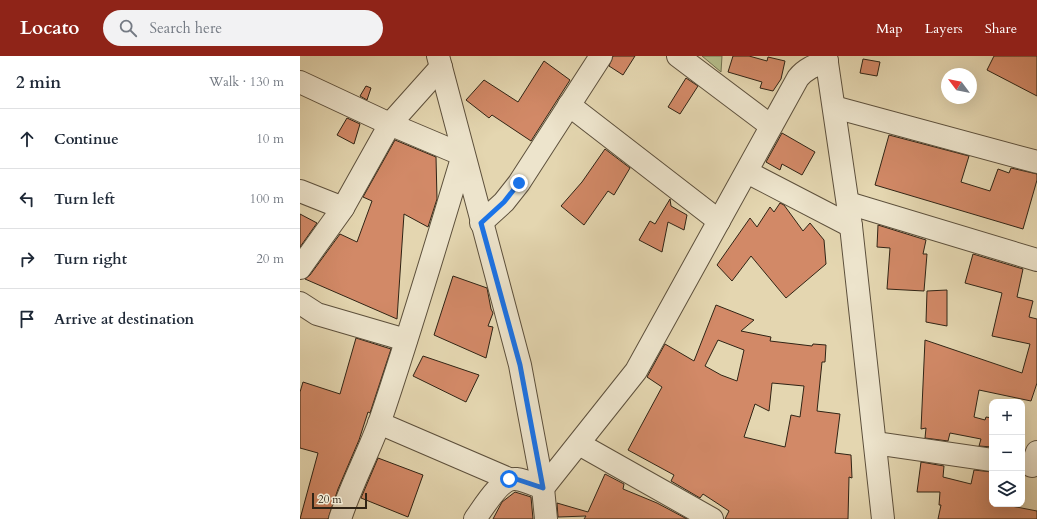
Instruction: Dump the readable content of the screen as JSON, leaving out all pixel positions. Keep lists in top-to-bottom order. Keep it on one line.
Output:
{"scale_bar":"20 m","north":"top left","page":{"header":"Locato","search":"Search here","nav":["Map","Layers","Share"],"heading":["2 min","Walk · 130 m"],"list":[["Continue","10 m"],["Turn left","100 m"],["Turn right","20 m"],"Arrive at destination"],"map_buttons":["+","−"],"scale":"20 m"}}
